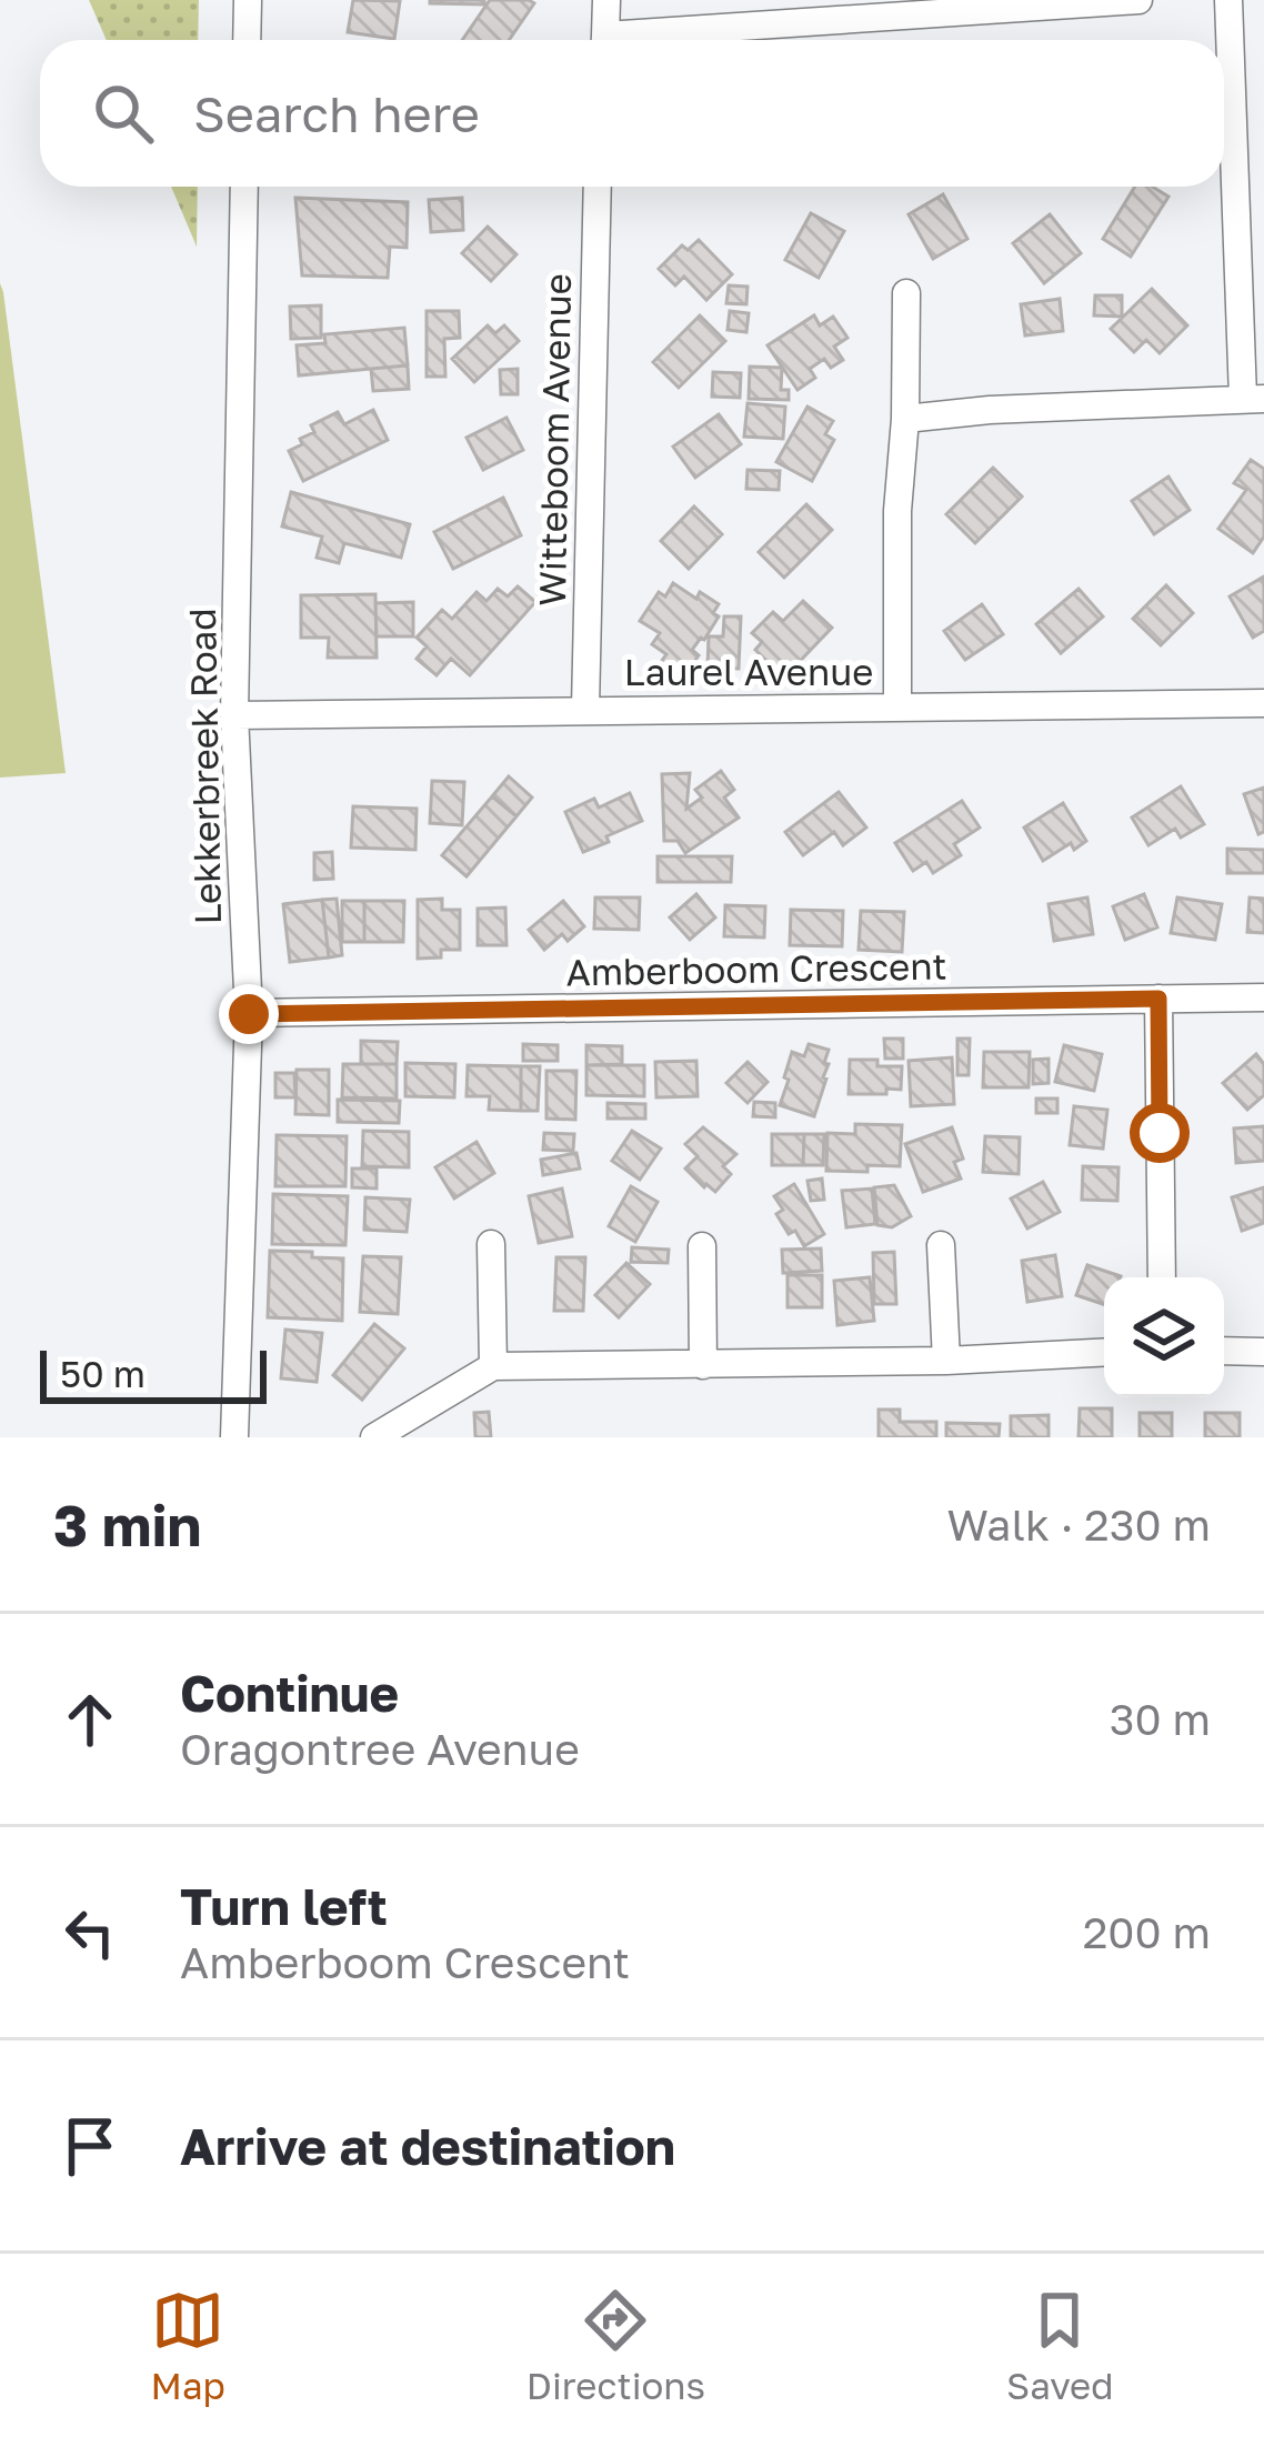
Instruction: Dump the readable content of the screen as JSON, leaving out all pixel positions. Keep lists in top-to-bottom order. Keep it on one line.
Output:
{"streets":{"street":["Witteboom Avenue","Laurel Avenue","Lekkerbreek Road","Amberboom Crescent"]},"crossings":[["Witteboom Avenue","Laurel Avenue"],["Laurel Avenue","Lekkerbreek Road"],["Lekkerbreek Road","Amberboom Crescent"]],"scale_bar":"50 m","page":{"search":"Search here","scale":"50 m","heading":["3 min","Walk · 230 m"],"list":[["Continue","Oragontree Avenue","30 m"],["Turn left","Amberboom Crescent","200 m"],"Arrive at destination"],"nav":["Map","Directions","Saved"]}}
